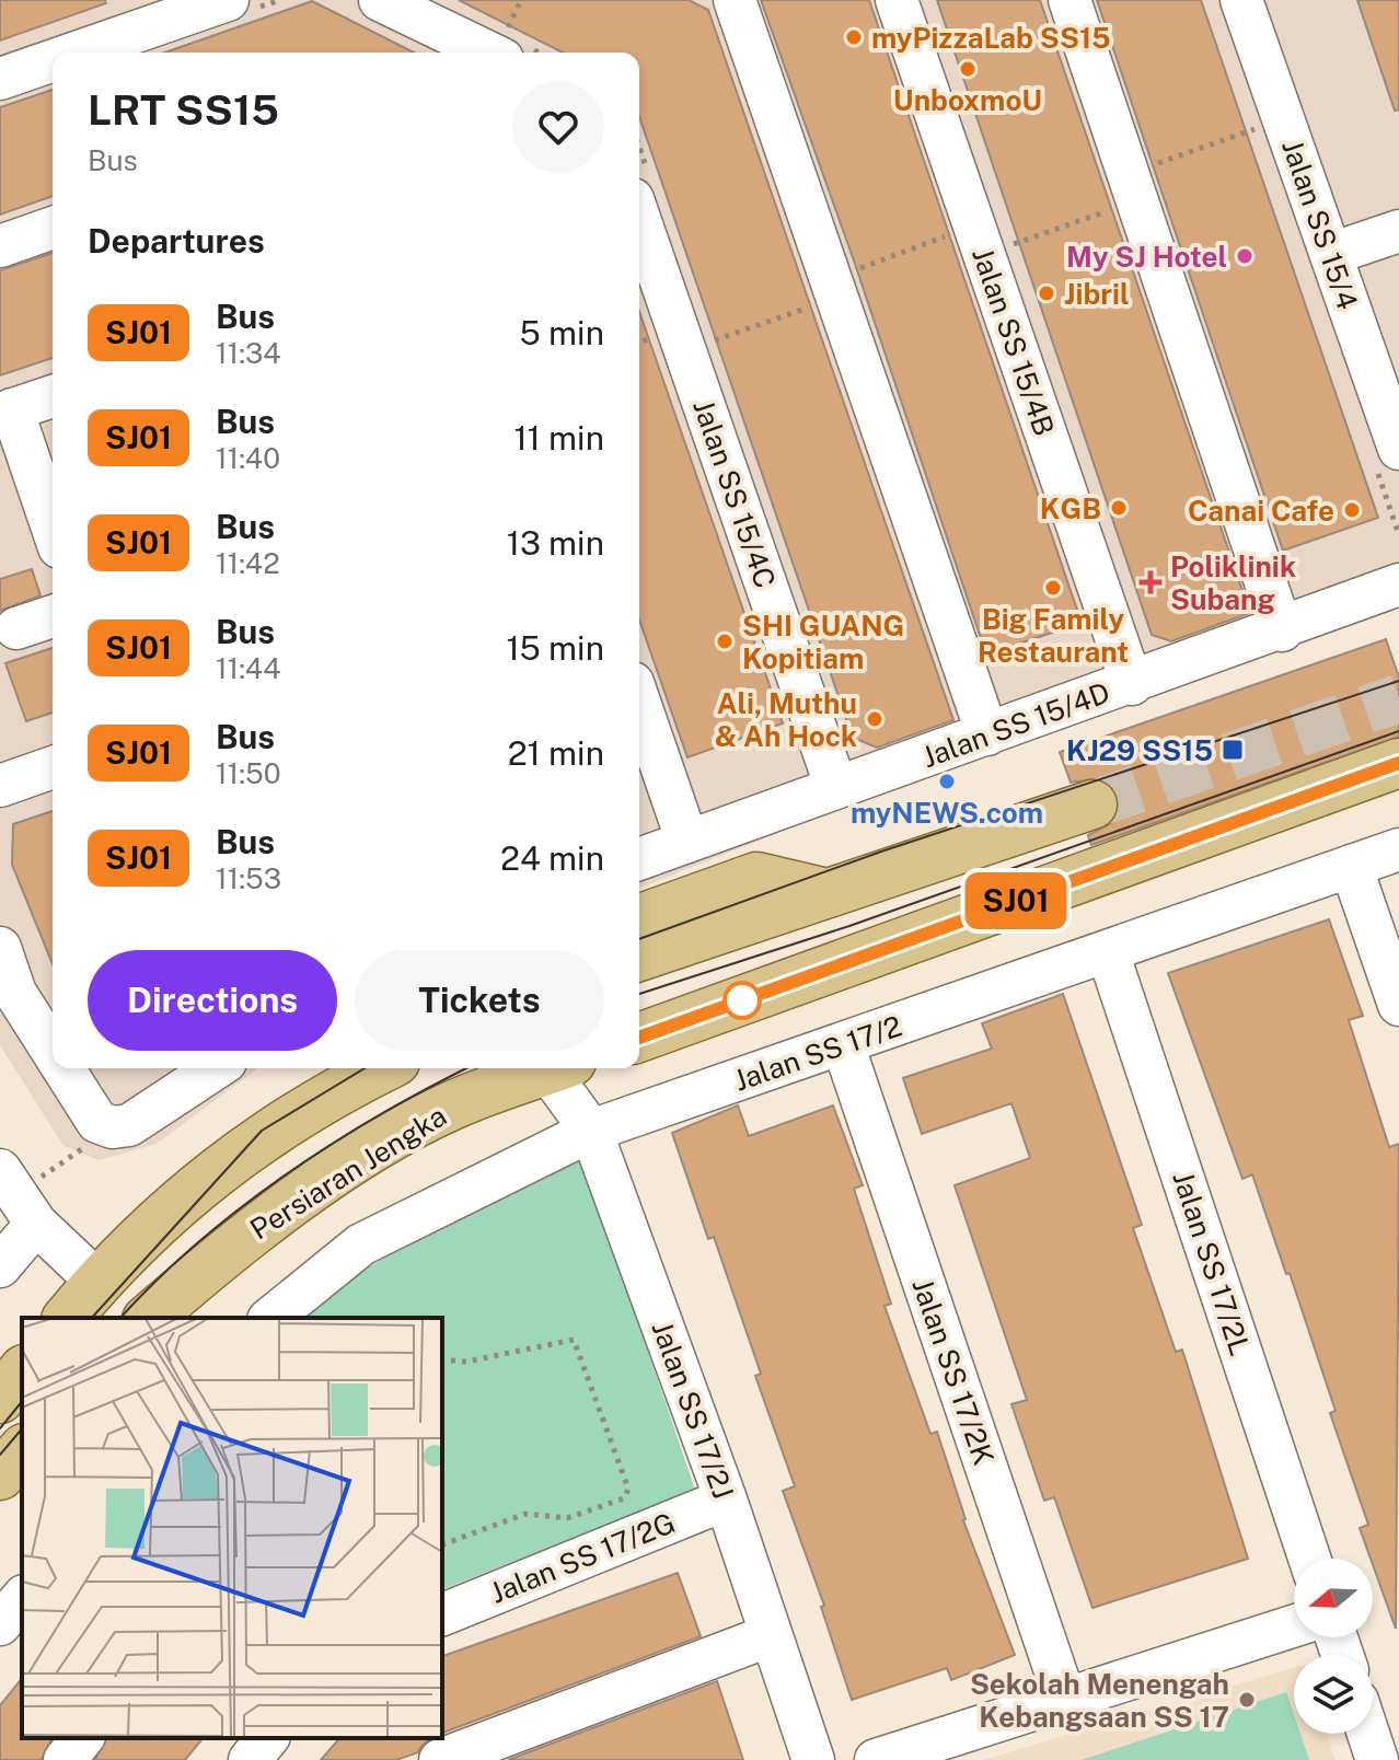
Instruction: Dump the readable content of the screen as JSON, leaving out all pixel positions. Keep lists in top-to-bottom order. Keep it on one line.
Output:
{"streets":{"main road":["Persiaran Jengka"],"street":["Jalan SS 15/4","Jalan SS 15/4B","Jalan SS 15/4C","Jalan SS 15/4D","Jalan SS 17/2","Jalan SS 17/2L","Jalan SS 17/2K","Jalan SS 17/2J","Jalan SS 17/2G"]},"crossings":[["Jalan SS 15/4B","Jalan SS 15/4D"],["Jalan SS 15/4C","Jalan SS 15/4D"],["Jalan SS 17/2","Jalan SS 17/2L"],["Jalan SS 17/2","Jalan SS 17/2K"],["Jalan SS 17/2","Jalan SS 17/2J"],["Jalan SS 17/2J","Jalan SS 17/2G"]],"places":{"other":["myPizzaLab SS15","UnboxmoU","My SJ Hotel","Jibril","KGB","Canai Cafe","Big Family Restaurant","SHI GUANG Kopitiam","Ali, Muthu & Ah Hock","myNEWS.com","Sekolah Menengah Kebangsaan SS 17"],"health":["Poliklinik Subang"],"transit":["KJ29 SS15"]},"lines":["bus line SJ01"],"north":"left","page":{"on_map":"SJ01","heading":[["LRT SS15","Bus"],"Departures"],"list":[{"mark":"SJ01","name":"Bus","note":"11:34","value":"5 min"},{"mark":"SJ01","name":"Bus","note":"11:40","value":"11 min"},{"mark":"SJ01","name":"Bus","note":"11:42","value":"13 min"},{"mark":"SJ01","name":"Bus","note":"11:44","value":"15 min"},{"mark":"SJ01","name":"Bus","note":"11:50","value":"21 min"},{"mark":"SJ01","name":"Bus","note":"11:53","value":"24 min"}],"buttons":["Directions","Tickets"]}}
